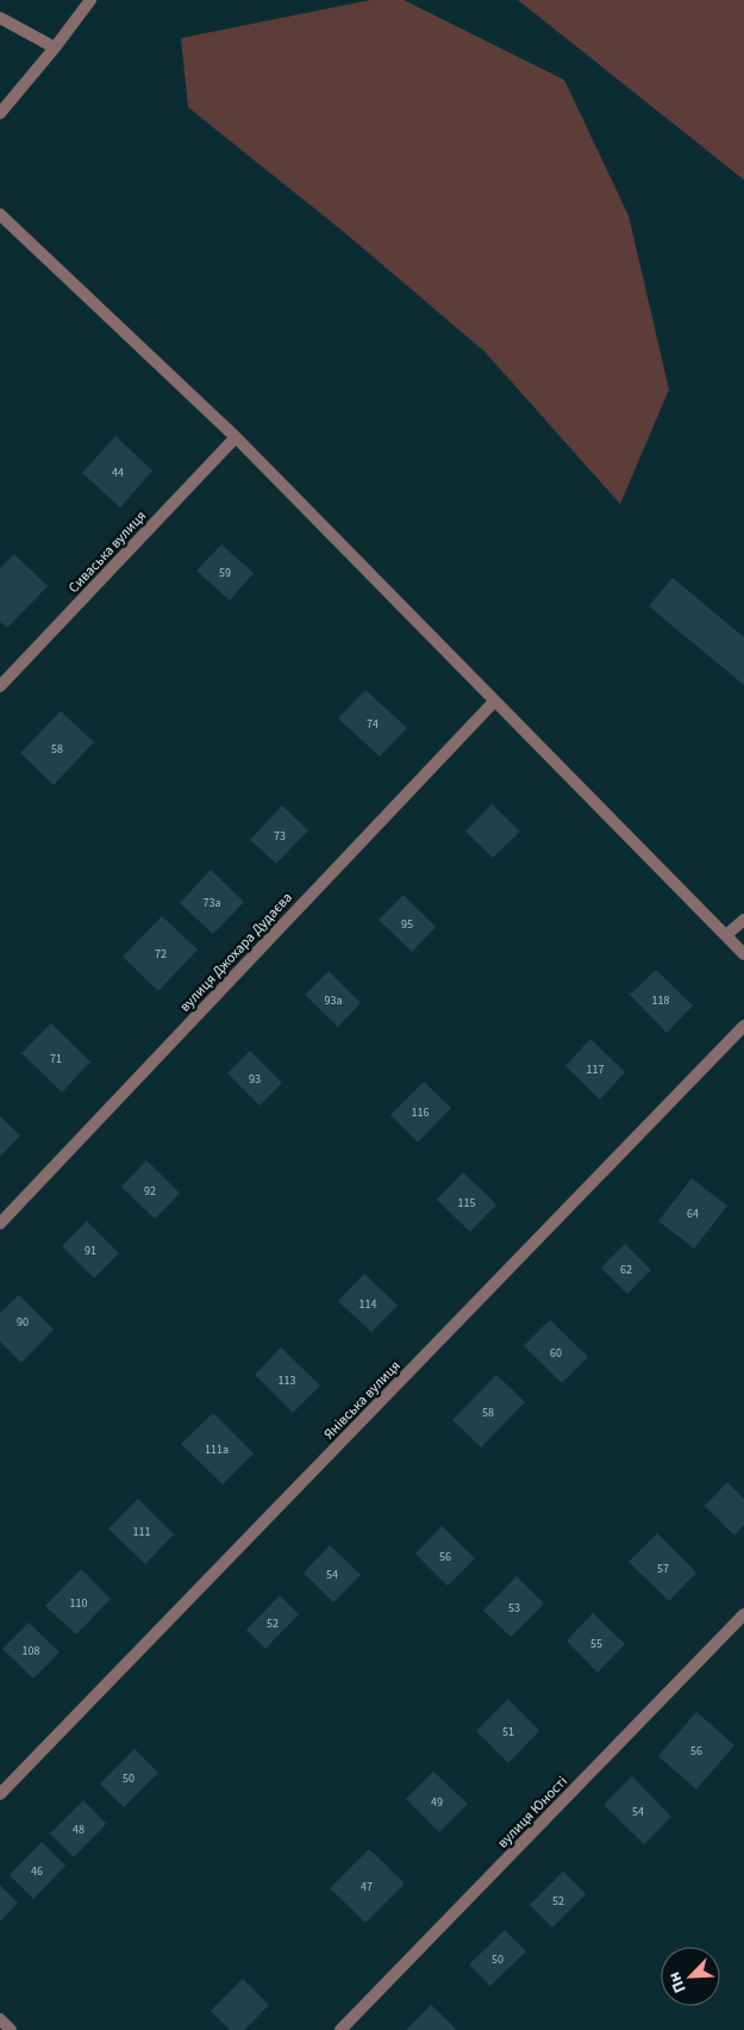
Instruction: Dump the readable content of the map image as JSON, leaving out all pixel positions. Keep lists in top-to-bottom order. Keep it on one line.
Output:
{"streets":{"street":["Сиваська вулиця","вулиця Джохара Дудаєва","Янівська вулиця","вулиця Юності"]},"house_numbers":["44","59","74","58","73","73а","95","72","93а","118","71","117","93","116","92","115","64","91","62","114","90","60","113","58","111а","111","56","57","54","110","53","52","55","108","51","56","50","49","54","48","46","47","52","50"],"north":"bottom left"}
